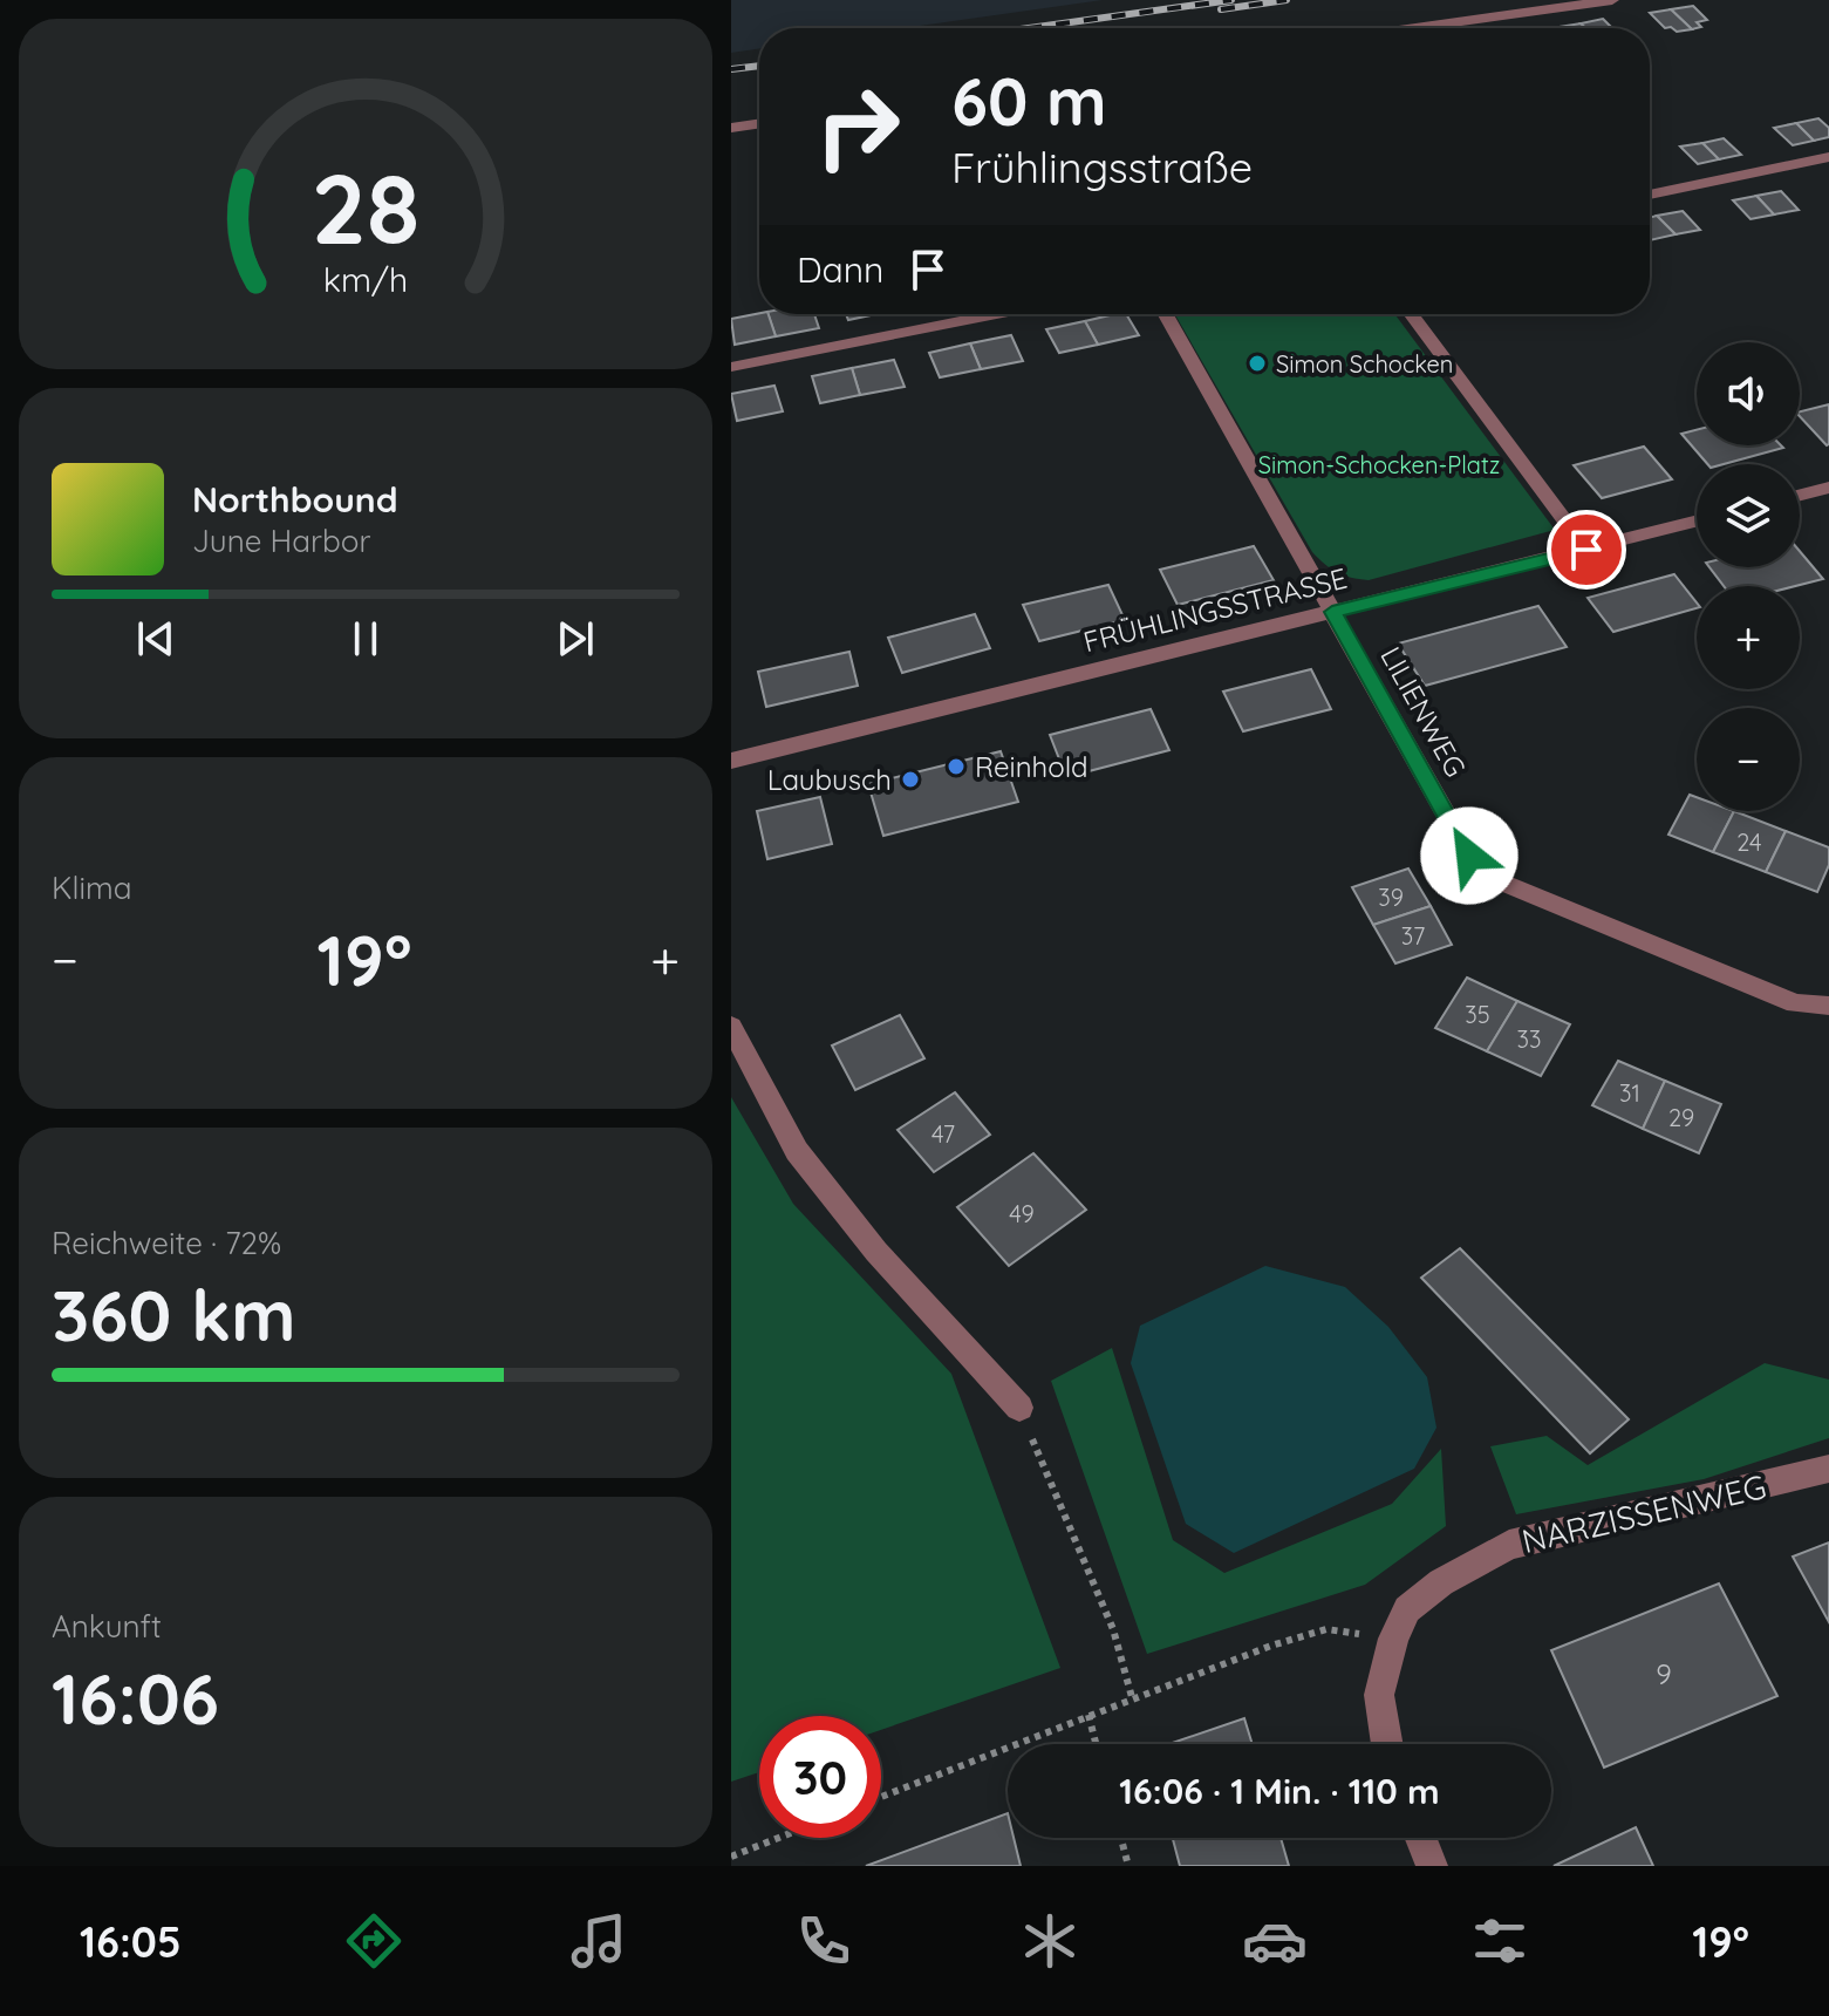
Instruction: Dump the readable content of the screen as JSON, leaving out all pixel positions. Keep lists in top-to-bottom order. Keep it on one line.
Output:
{"streets":{"street":["FRÜHLINGSSTRASSE","LILIENWEG","NARZISSENWEG"]},"crossings":[["FRÜHLINGSSTRASSE","LILIENWEG"]],"parks":["Simon-Schocken-Platz"],"places":["Simon Schocken","Reinhold","Laubusch"],"house_numbers":["24","39","37","35","33","31","29","47","49","9"],"page":{"turn":["60 m","Frühlingsstraße"],"then":"Dann","map_buttons":["+","−"],"song":["Northbound","June Harbor"],"tile":["Klima",["Reichweite · 72%","360 km"],["Ankunft","16:06"]],"heat":["−","19°","+"],"limit":"30","trip":"16:06 · 1 Min. · 110 m","tabs":["16:05","19°"],"gauge":["28","km/h"]}}
